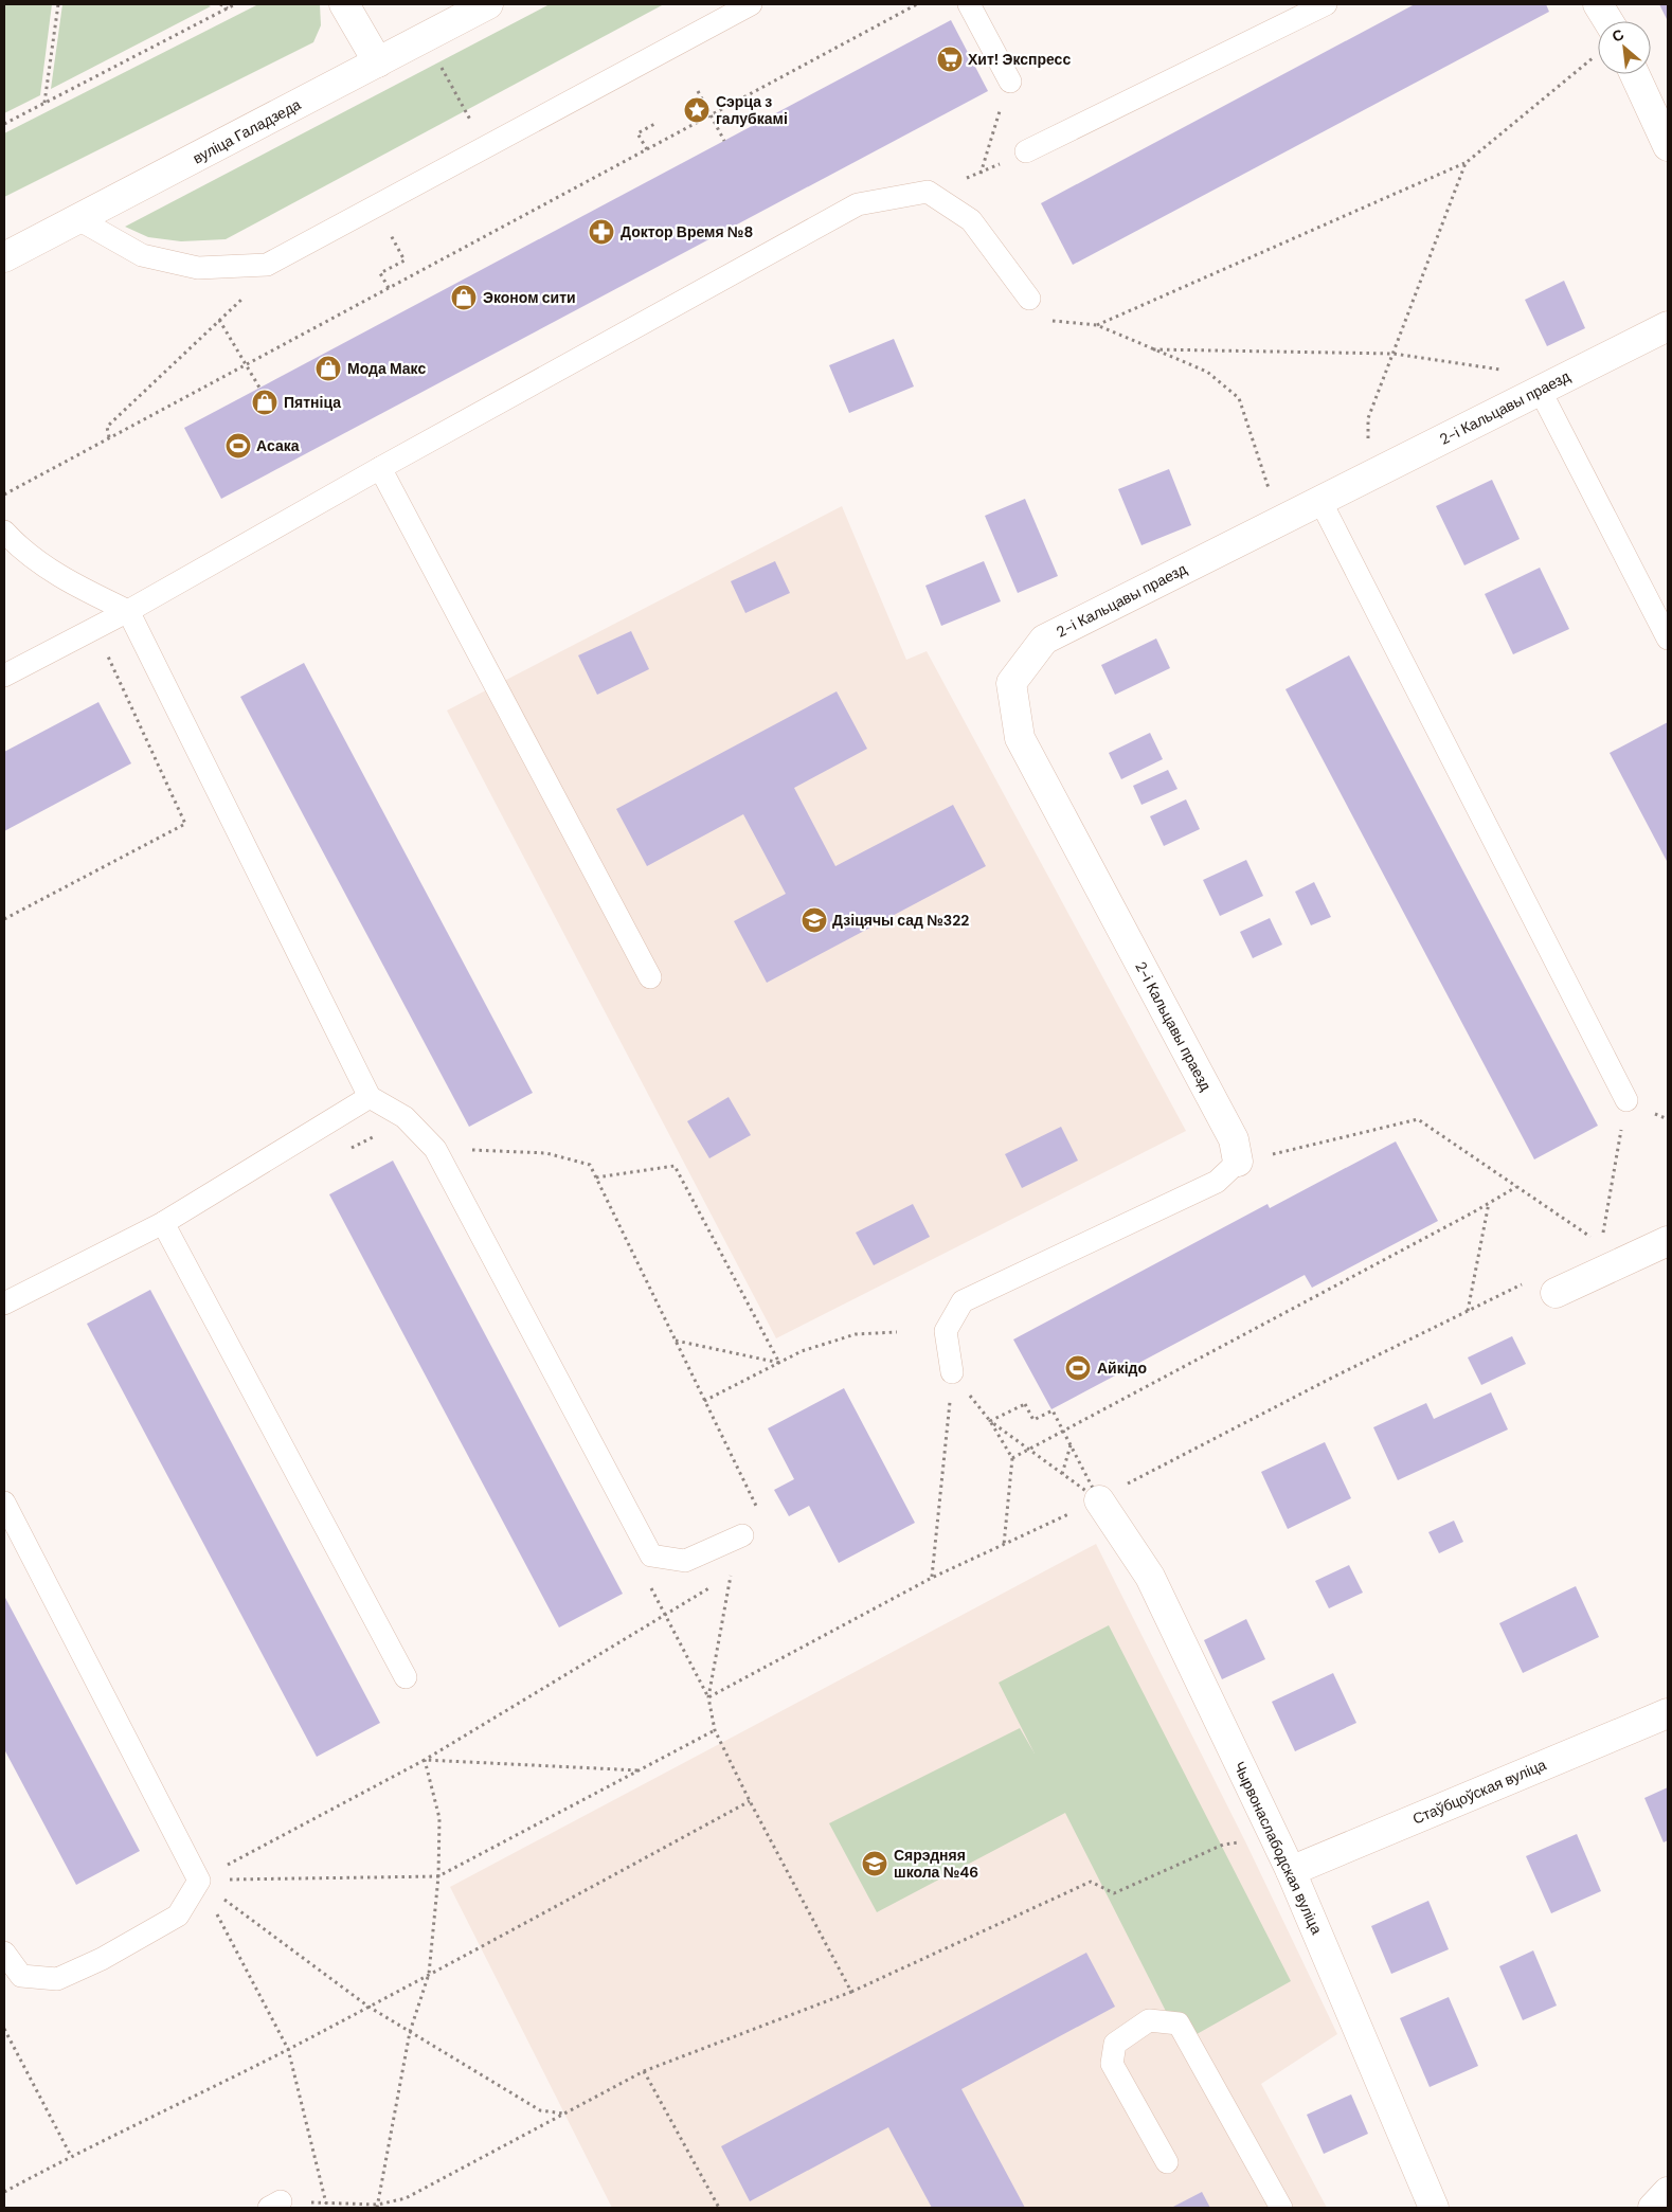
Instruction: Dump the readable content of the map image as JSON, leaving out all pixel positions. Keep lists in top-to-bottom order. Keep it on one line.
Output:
{"streets":{"street":["вуліца Галадзеда","2-і Кальцавы праезд","Стаўбцоўская вуліца","Чырвонаслабодская вуліца"]},"crossings":[["Стаўбцоўская вуліца","Чырвонаслабодская вуліца"]],"places":{"supermarket":["Хит! Экспресс"],"place":["Сэрца з галубкамі"],"pharmacy":["Доктор Время №8"],"shop":["Эконом сити","Мода Макс","Пятніца"],"sports":["Асака","Айкідо"],"school or university":["Дзіцячы сад №322","Сярэдняя школа №46"]},"north":"top left"}
